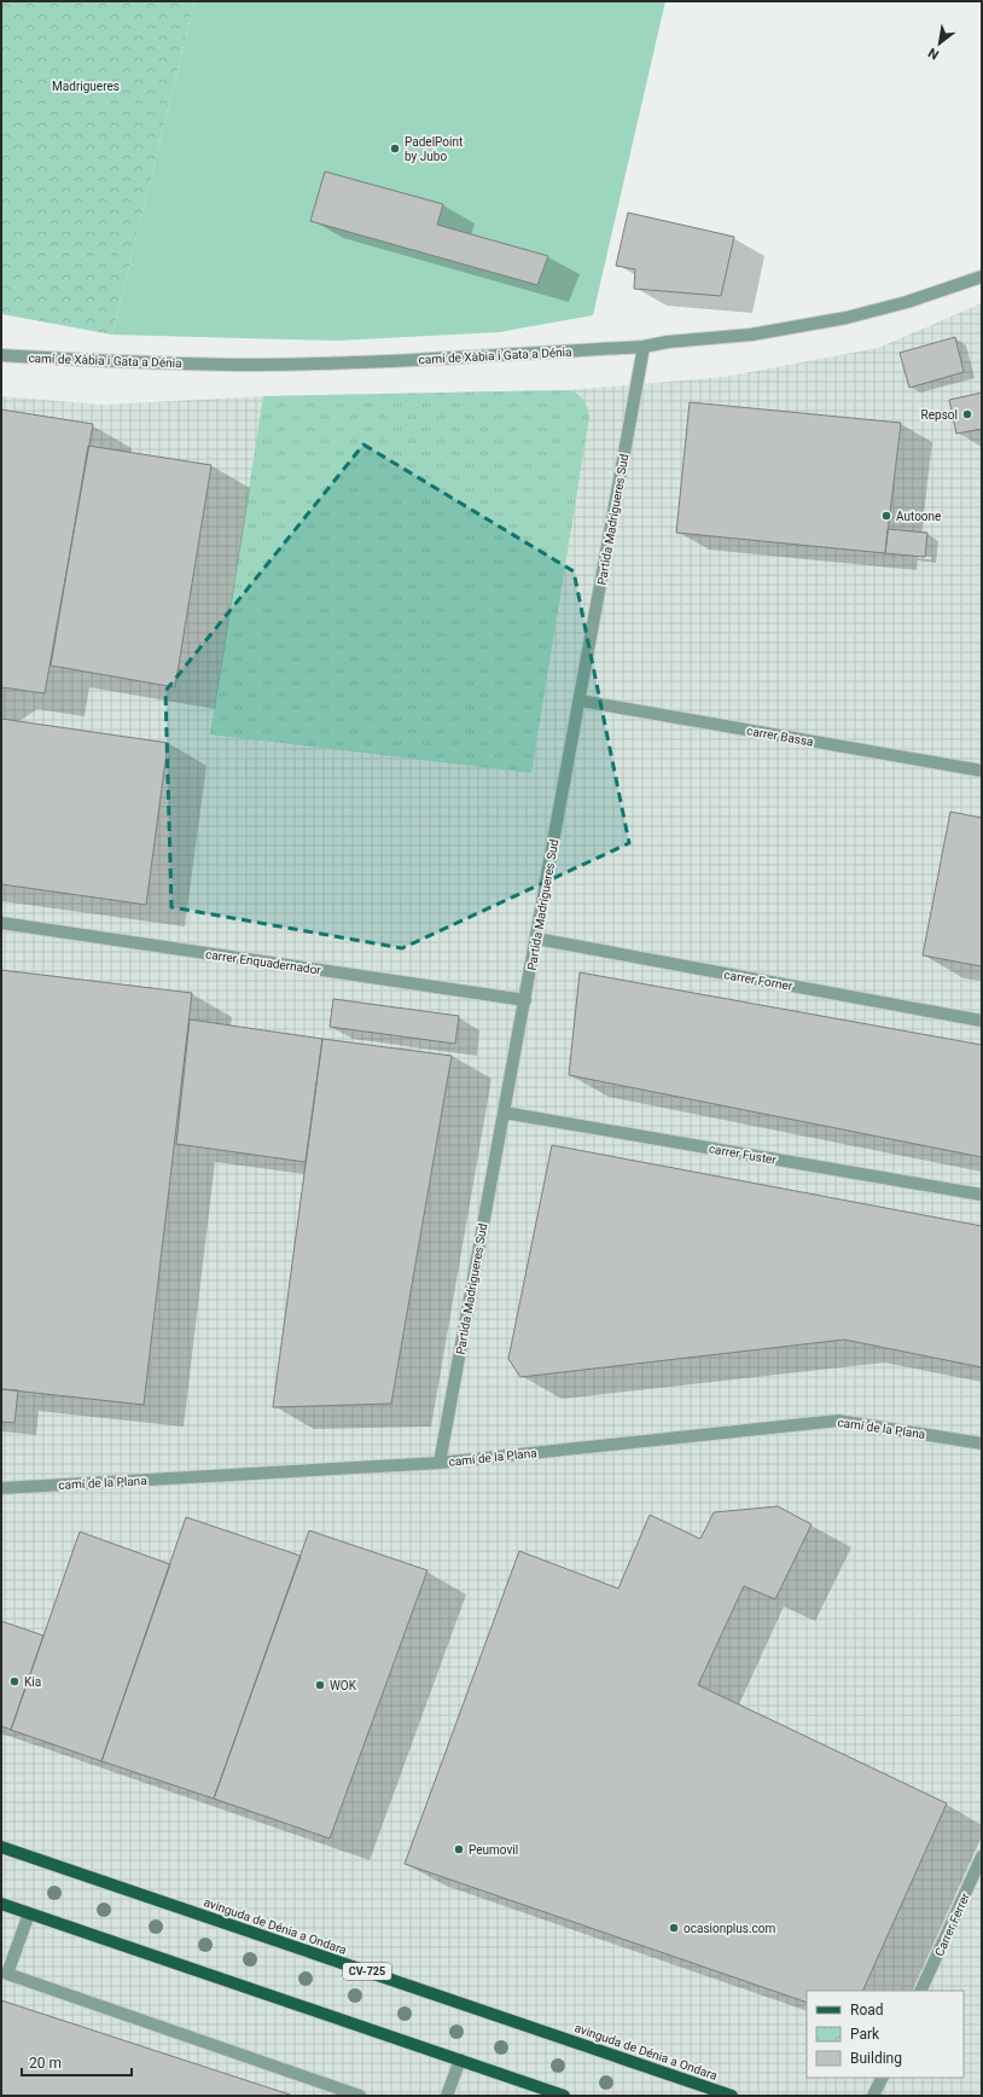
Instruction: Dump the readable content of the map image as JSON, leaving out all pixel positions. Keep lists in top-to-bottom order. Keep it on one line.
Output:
{"streets":{"main road":["avinguda de Dénia a Ondara","CV-725"],"street":["camí de Xàbia i Gata a Dénia","Partida Madrigueres Sud","carrer Bassa","carrer Enquadernador","carrer Forner","carrer Fuster","camí de la Plana","Carrer Ferrer"]},"crossings":[["camí de Xàbia i Gata a Dénia","Partida Madrigueres Sud"],["Partida Madrigueres Sud","carrer Bassa"],["Partida Madrigueres Sud","carrer Enquadernador"],["Partida Madrigueres Sud","carrer Forner"],["Partida Madrigueres Sud","carrer Fuster"],["Partida Madrigueres Sud","camí de la Plana"]],"parks":["Madrigueres"],"places":["PadelPoint by Jubo","Repsol","Autoone","Kia","WOK","Peumovil","ocasionplus.com"],"legend":["Road","Park","Building"],"scale_bar":"20 m","north":"bottom left"}
